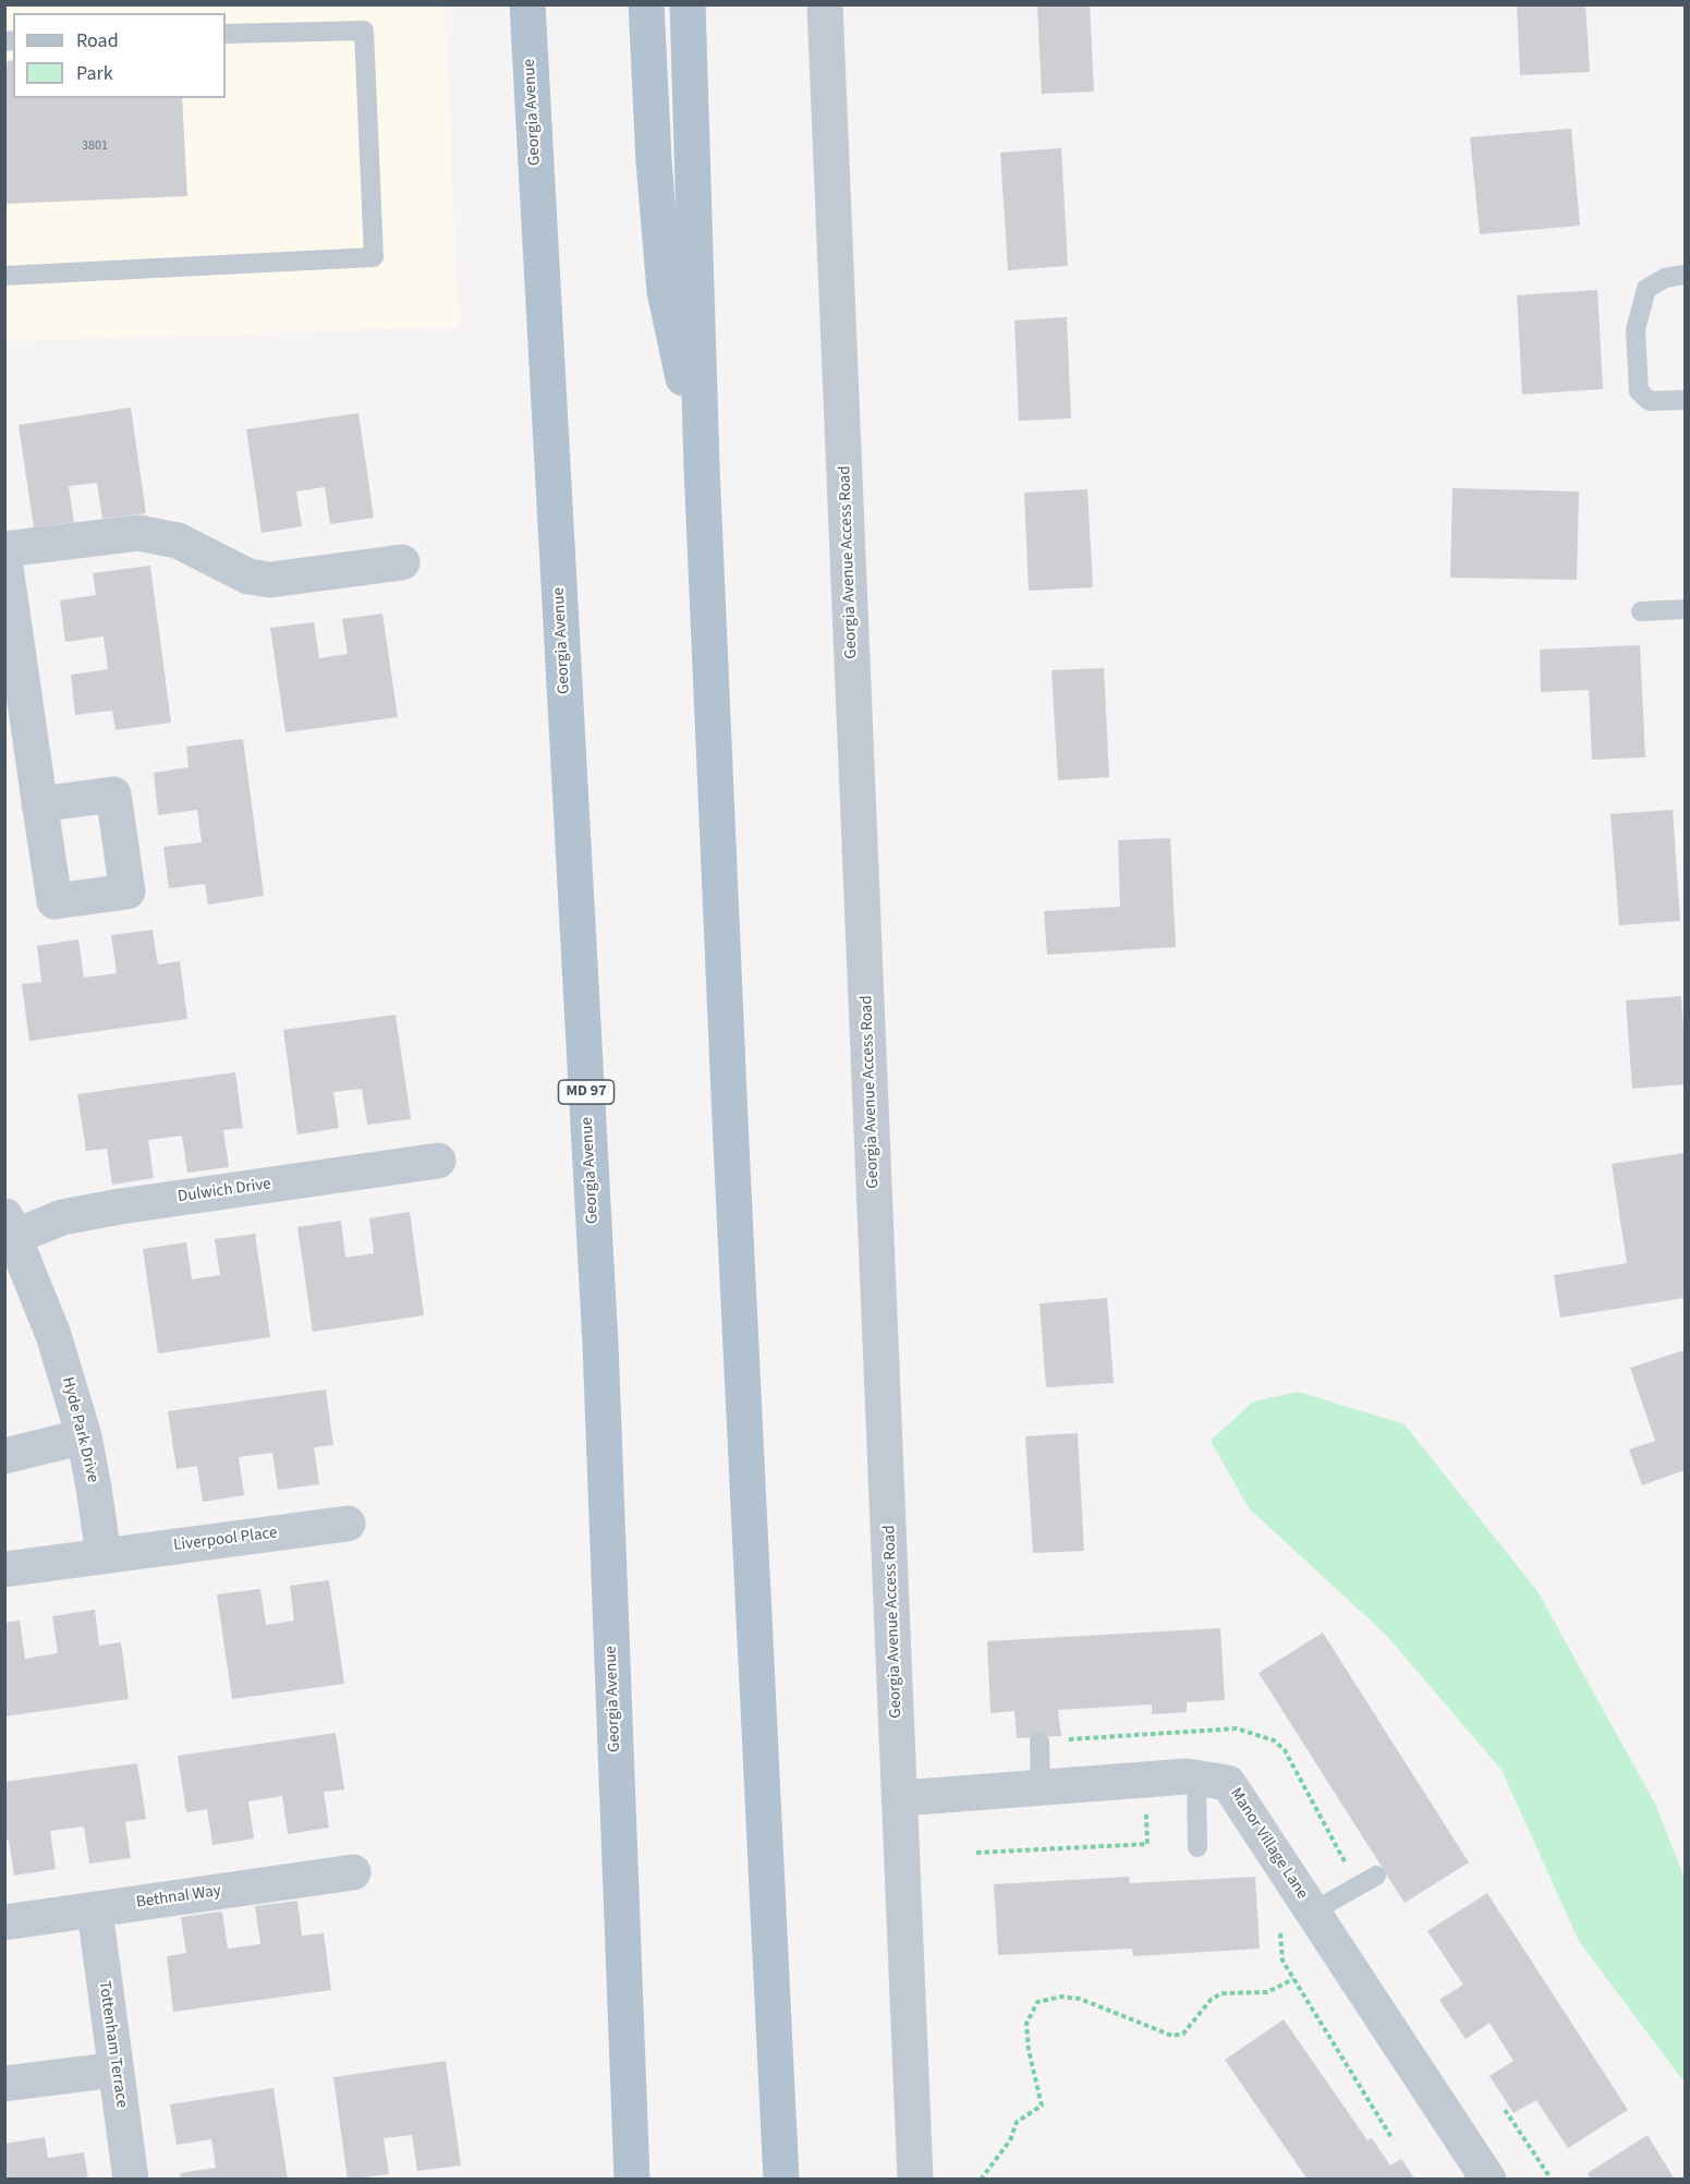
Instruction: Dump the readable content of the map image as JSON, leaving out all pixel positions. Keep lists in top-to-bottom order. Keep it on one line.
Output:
{"streets":{"main road":["Georgia Avenue","MD 97"],"street":["Georgia Avenue Access Road","Dulwich Drive","Hyde Park Drive","Liverpool Place","Manor Village Lane","Bethnal Way","Tottenham Terrace"]},"crossings":[["Georgia Avenue Access Road","Manor Village Lane"],["Dulwich Drive","Hyde Park Drive"],["Hyde Park Drive","Liverpool Place"],["Bethnal Way","Tottenham Terrace"]],"house_numbers":["3801"],"legend":["Road","Park"]}
